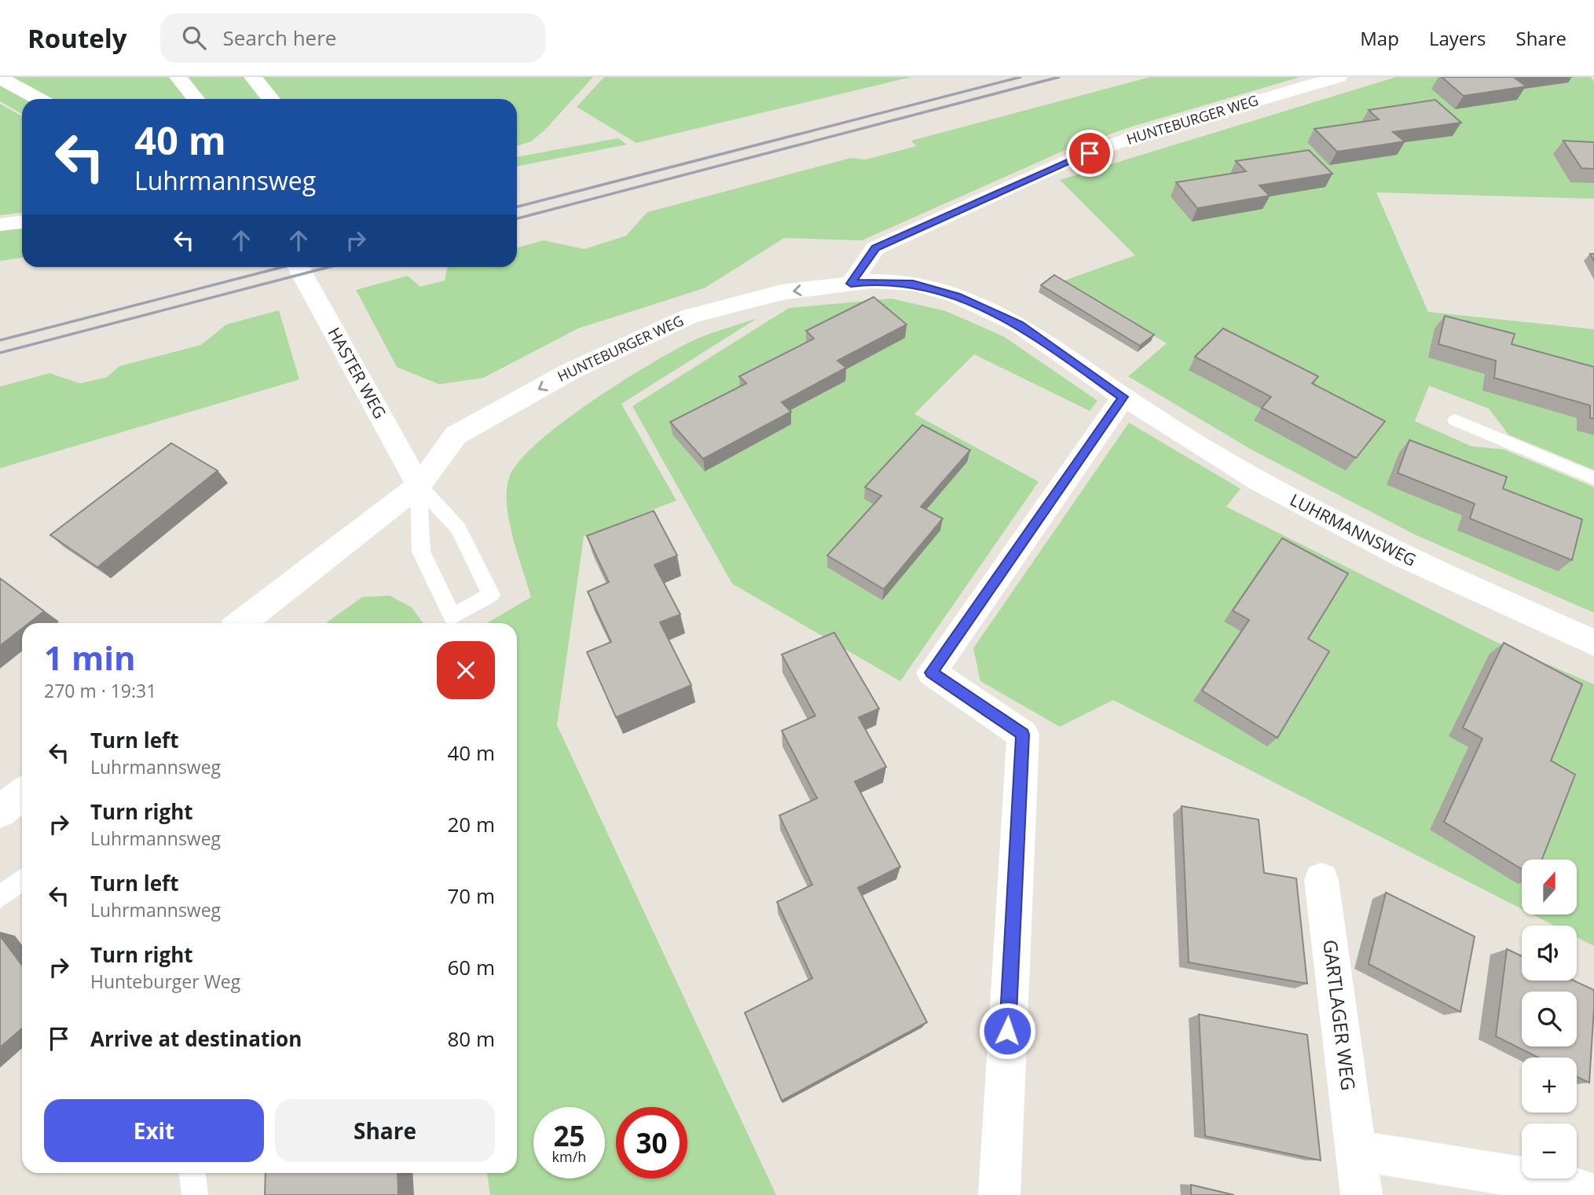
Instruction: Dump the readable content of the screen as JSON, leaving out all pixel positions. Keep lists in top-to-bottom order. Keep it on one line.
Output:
{"streets":{"street":["HUNTEBURGER WEG","HASTER WEG","LUHRMANNSWEG","GARTLAGER WEG"]},"crossings":[["HUNTEBURGER WEG","HASTER WEG"],["HUNTEBURGER WEG","LUHRMANNSWEG"]],"one_way":["HUNTEBURGER WEG"],"north":"top","page":{"header":"Routely","search":"Search here","nav":["Map","Layers","Share"],"turn":["40 m","Luhrmannsweg"],"heading":["1 min","270 m · 19:31"],"list":[{"name":"Turn left","note":"Luhrmannsweg","value":"40 m"},{"name":"Turn right","note":"Luhrmannsweg","value":"20 m"},{"name":"Turn left","note":"Luhrmannsweg","value":"70 m"},{"name":"Turn right","note":"Hunteburger Weg","value":"60 m"},{"name":"Arrive at destination","value":"80 m"}],"map_buttons":["+","−"],"buttons":["Exit","Share"],"speed":"25 km/h","limit":"30"}}
